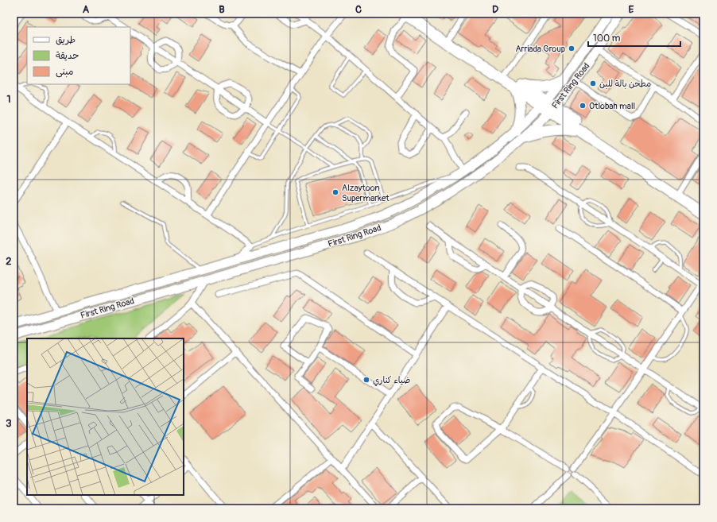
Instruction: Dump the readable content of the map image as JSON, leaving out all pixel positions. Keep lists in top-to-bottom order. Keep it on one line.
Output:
{"streets":{"main road":["First Ring Road"]},"places":["Arriada Group","مطحن بالة للبن","Otlobah mall","Alzaytoon Supermarket","ضياء كناري"],"legend":["طريق","حديقة","مبنى"],"scale_bar":"100 m","grid":{"columns":["A","B","C","D","E"],"rows":["1","2","3"]}}
